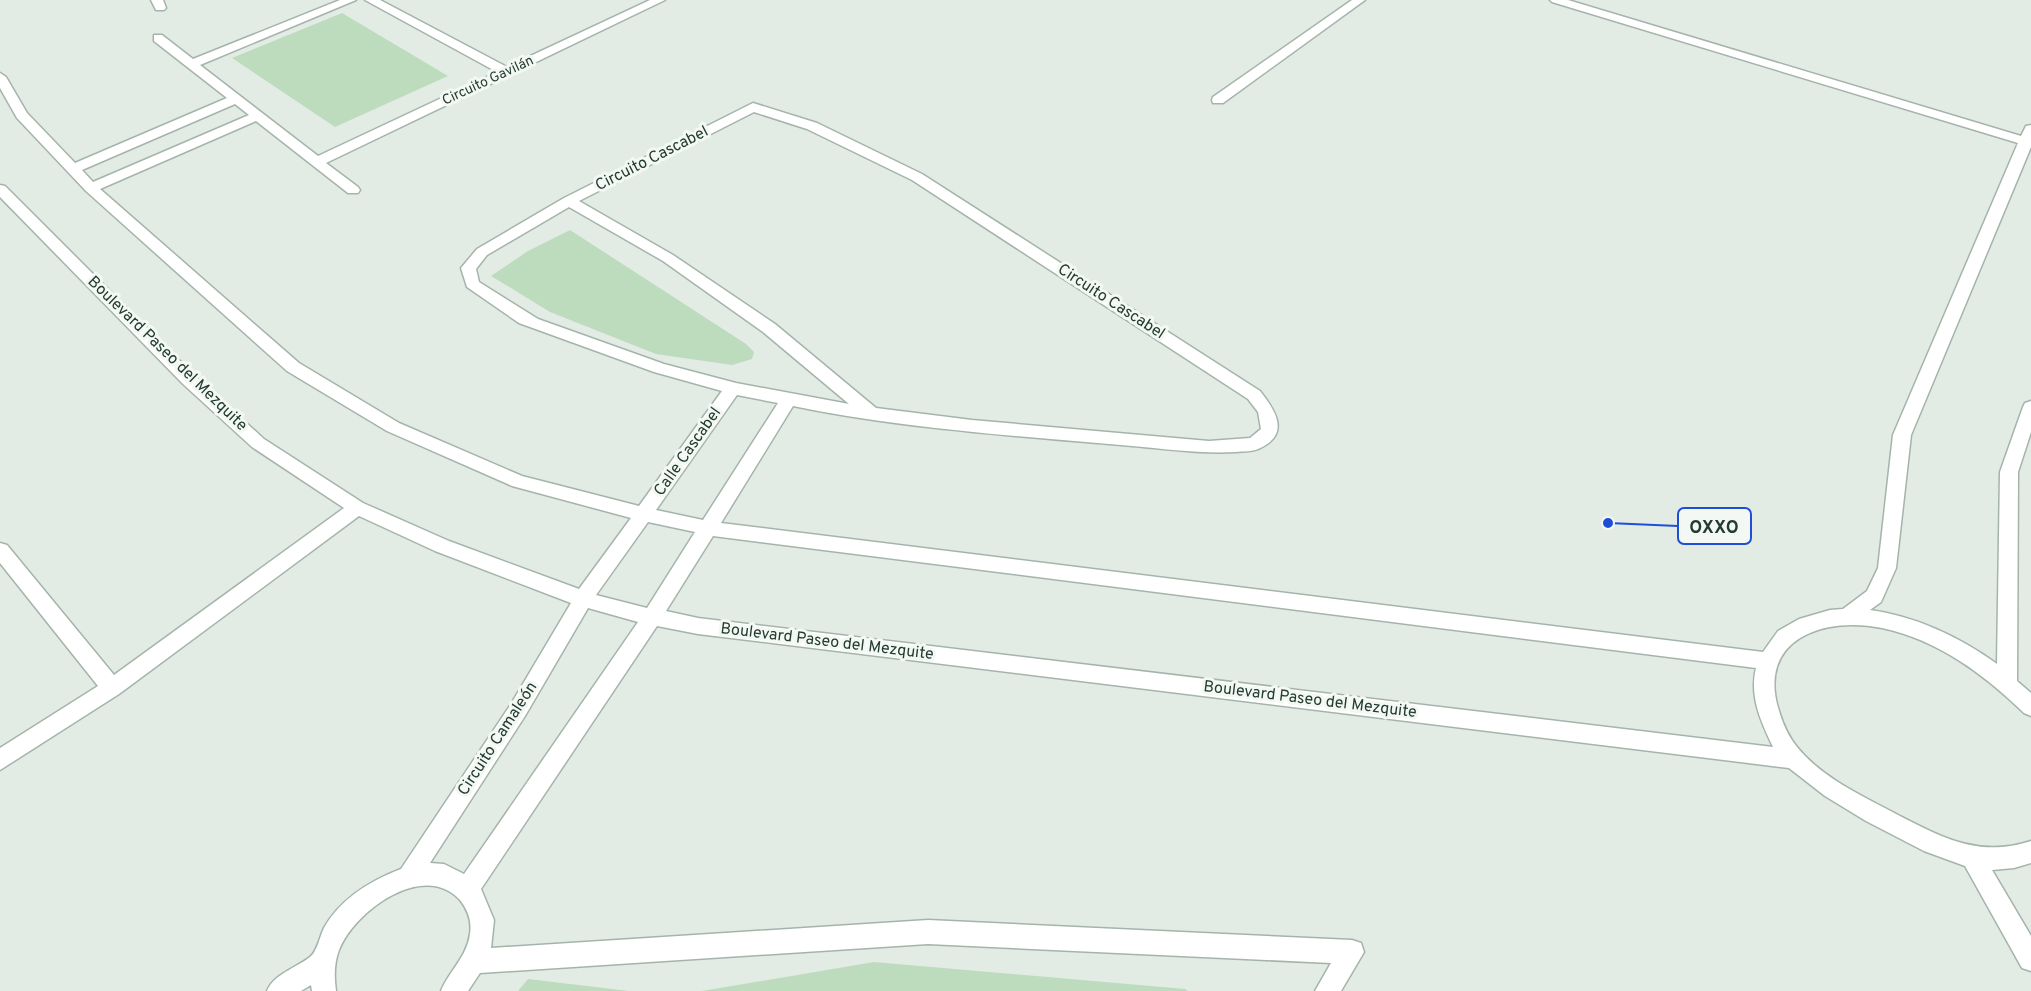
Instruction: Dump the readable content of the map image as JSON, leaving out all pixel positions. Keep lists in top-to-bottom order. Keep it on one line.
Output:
{"streets":{"street":["Circuito Gavilán","Circuito Cascabel","Boulevard Paseo del Mezquite","Calle Cascabel","Circuito Camaleón"]},"crossings":[["Circuito Cascabel","Calle Cascabel"],["Boulevard Paseo del Mezquite","Calle Cascabel"],["Boulevard Paseo del Mezquite","Circuito Camaleón"],["Calle Cascabel","Circuito Camaleón"]],"places":["OXXO"]}
